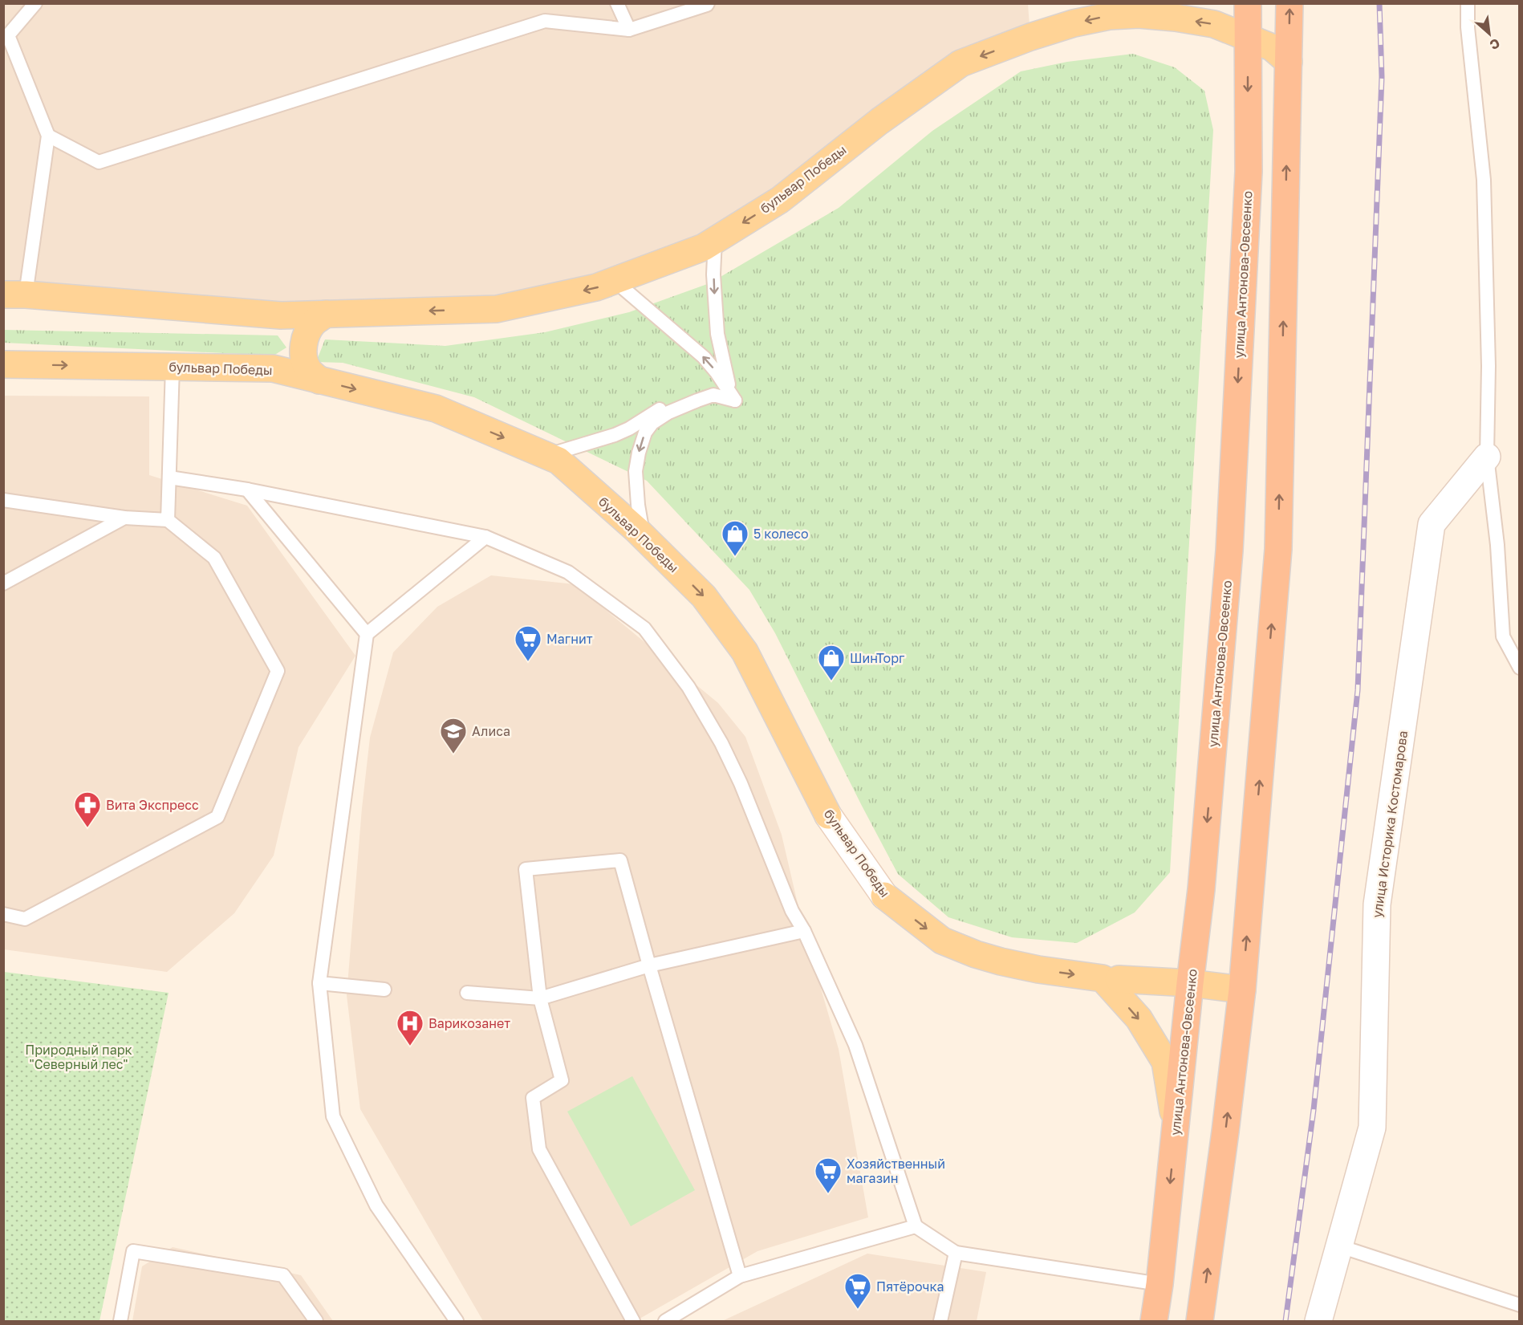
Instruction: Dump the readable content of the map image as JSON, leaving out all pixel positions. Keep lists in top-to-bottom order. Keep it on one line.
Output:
{"streets":{"highway":["улица Антонова-Овсеенко"],"main road":["бульвар Победы"],"street":["улица Историка Костомарова"]},"crossings":[["бульвар Победы","улица Антонова-Овсеенко"]],"parks":["Природный парк \"Северный лес\""],"places":{"shop":["5 колесо","ШинТорг"],"supermarket":["Магнит","Хозяйственный магазин","Пятёрочка"],"school or university":["Алиса"],"pharmacy":["Вита Экспресс"],"hospital":["Варикозанет"]},"north":"bottom right"}
